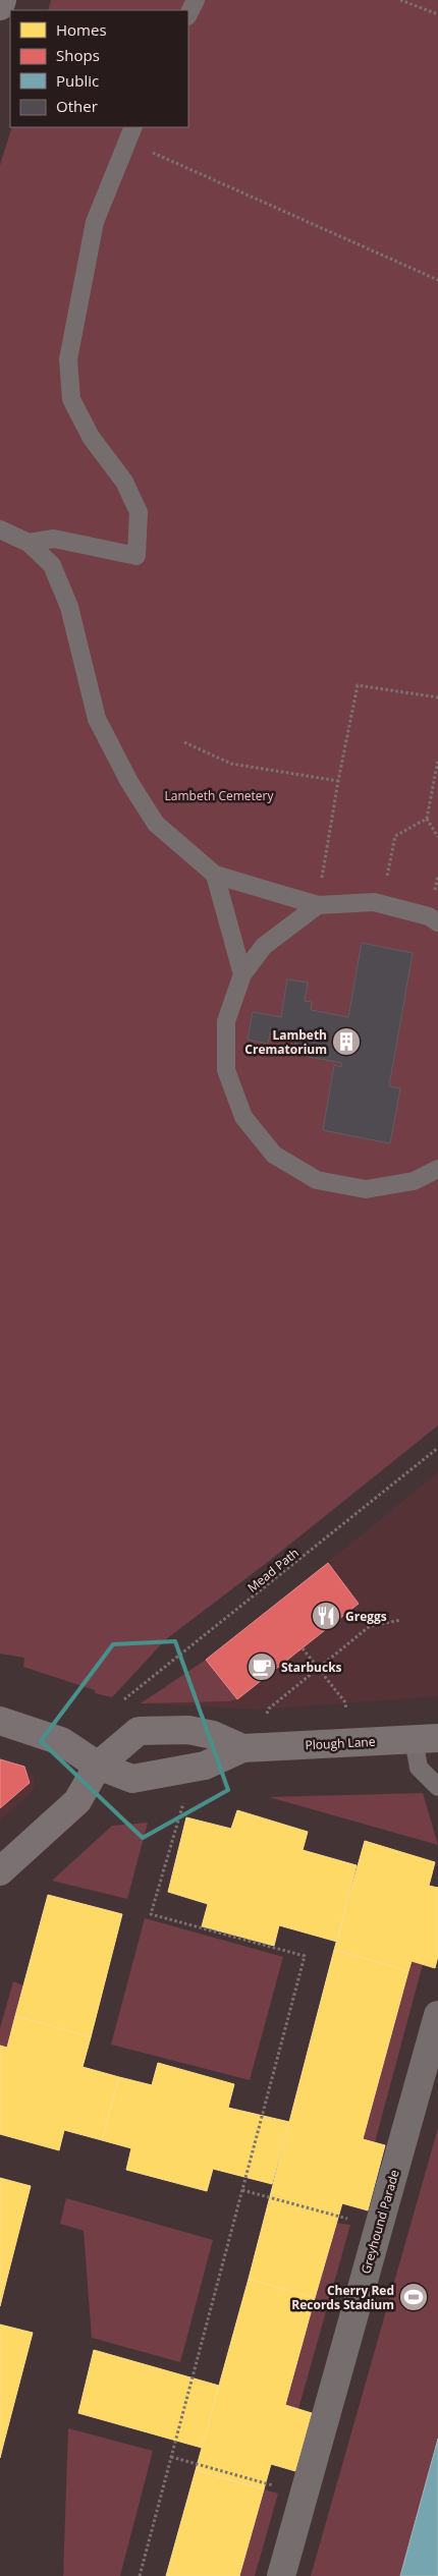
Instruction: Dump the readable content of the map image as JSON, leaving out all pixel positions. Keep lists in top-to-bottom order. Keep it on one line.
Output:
{"streets":{"main road":["Plough Lane"],"street":["Greyhound Parade"],"path":["Mead Path"]},"parks":["Lambeth Cemetery"],"places":{"building":["Lambeth Crematorium"],"restaurant":["Greggs"],"cafe":["Starbucks"],"sports":["Cherry Red Records Stadium"]},"legend":["Homes","Shops","Public","Other"]}
